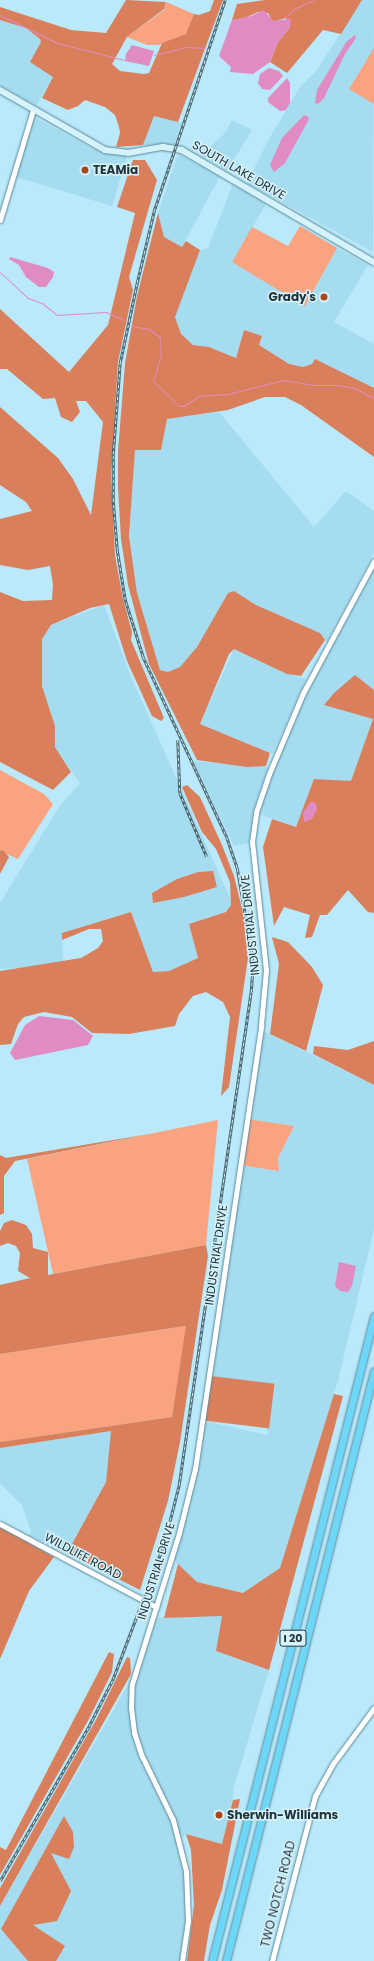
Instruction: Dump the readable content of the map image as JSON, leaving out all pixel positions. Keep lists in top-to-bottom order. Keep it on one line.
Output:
{"streets":{"highway":["I 20"],"main road":["SOUTH LAKE DRIVE"],"street":["INDUSTRIAL DRIVE","WILDLIFE ROAD","TWO NOTCH ROAD"]},"crossings":[["INDUSTRIAL DRIVE","WILDLIFE ROAD"]],"places":["TEAMia","Grady's","Sherwin-Williams"]}
